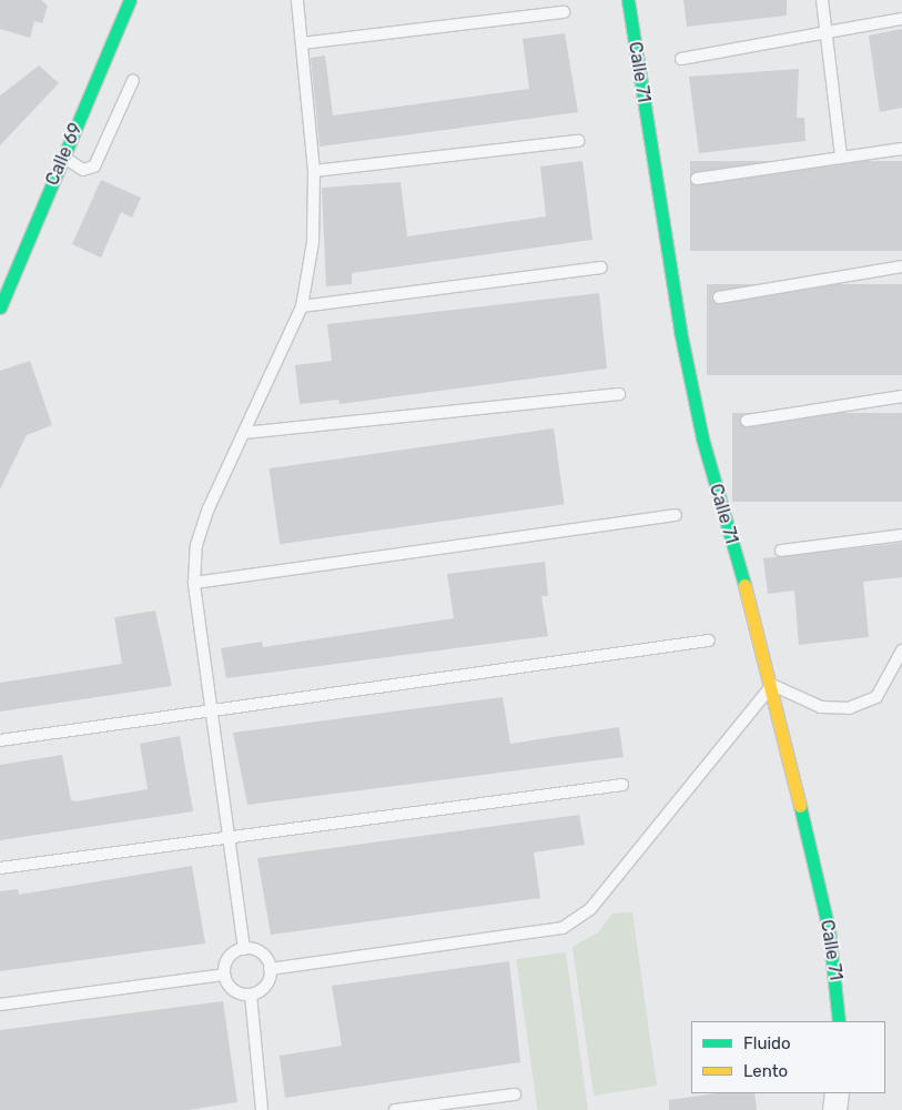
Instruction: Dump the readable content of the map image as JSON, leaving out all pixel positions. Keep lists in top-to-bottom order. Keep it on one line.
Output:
{"streets":{"street":["Calle 71","Calle 69"]},"legend":["Fluido","Lento"]}
